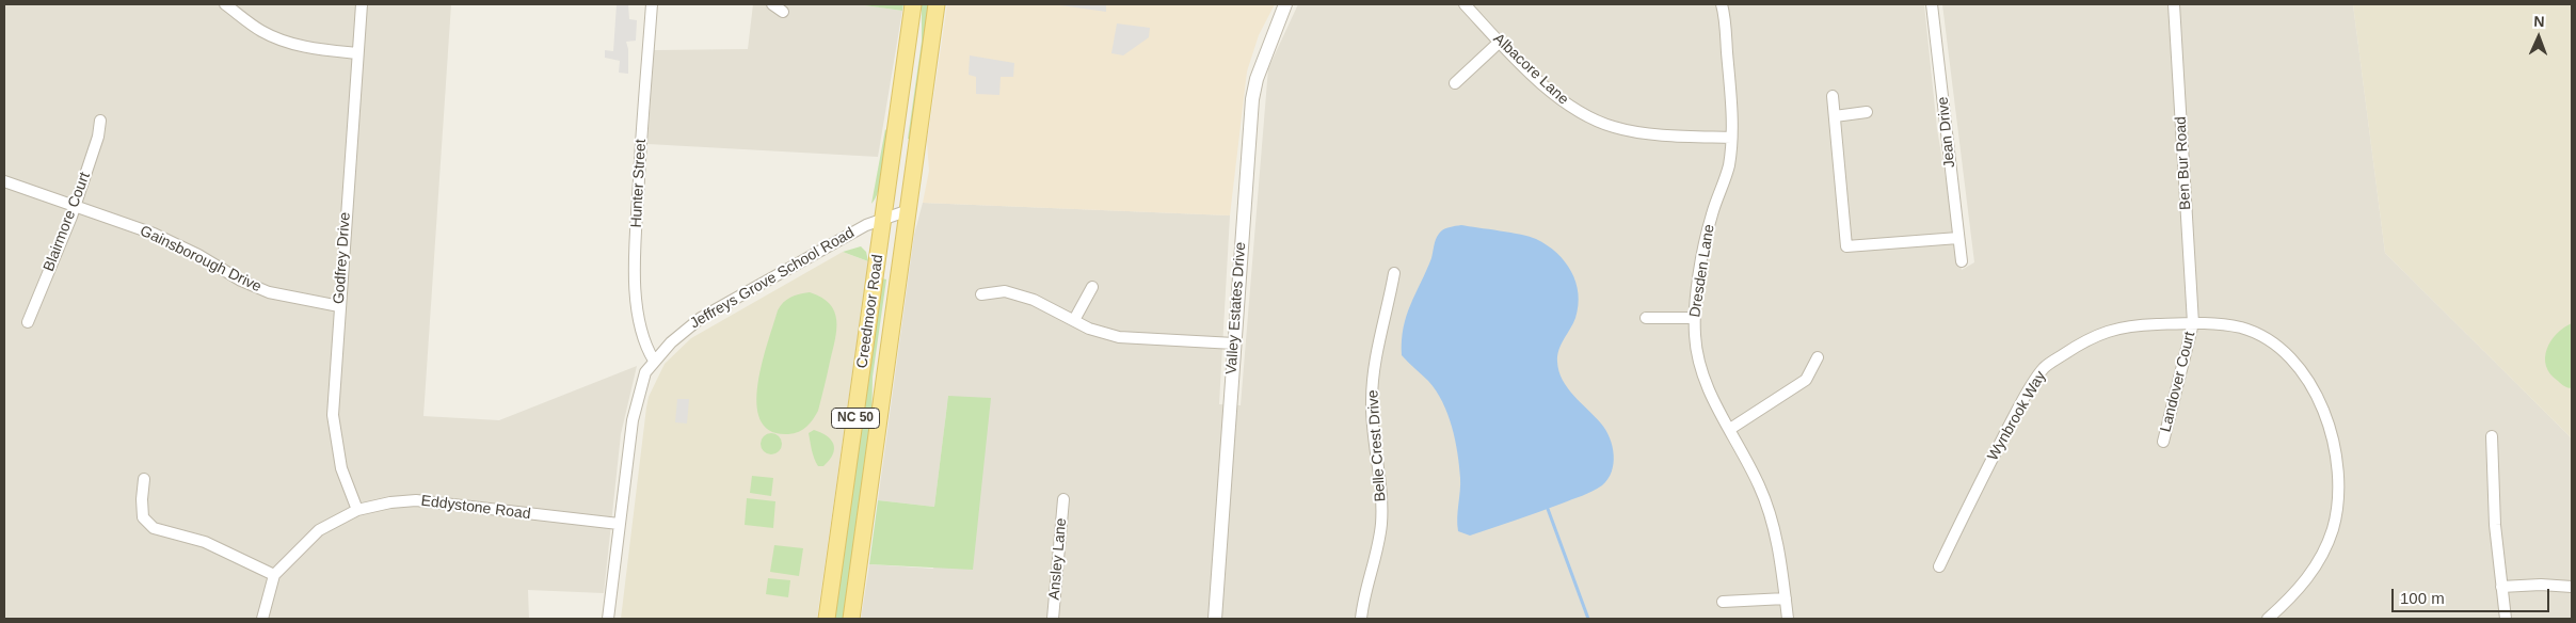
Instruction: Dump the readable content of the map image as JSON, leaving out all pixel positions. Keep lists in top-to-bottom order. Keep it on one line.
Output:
{"streets":{"main road":["Creedmoor Road","NC 50"],"street":["Albacore Lane","Jean Drive","Ben Bur Road","Hunter Street","Blairmore Court","Godfrey Drive","Gainsborough Drive","Dresden Lane","Jeffreys Grove School Road","Valley Estates Drive","Landover Court","Wynbrook Way","Belle Crest Drive","Eddystone Road","Ansley Lane"]},"crossings":[["Albacore Lane","Dresden Lane"],["Ben Bur Road","Landover Court"],["Ben Bur Road","Wynbrook Way"],["Hunter Street","Jeffreys Grove School Road"],["Blairmore Court","Gainsborough Drive"],["Godfrey Drive","Gainsborough Drive"],["Godfrey Drive","Eddystone Road"],["Jeffreys Grove School Road","Creedmoor Road"],["Jeffreys Grove School Road","Eddystone Road"],["Landover Court","Wynbrook Way"]],"scale_bar":"100 m","north":"top"}
